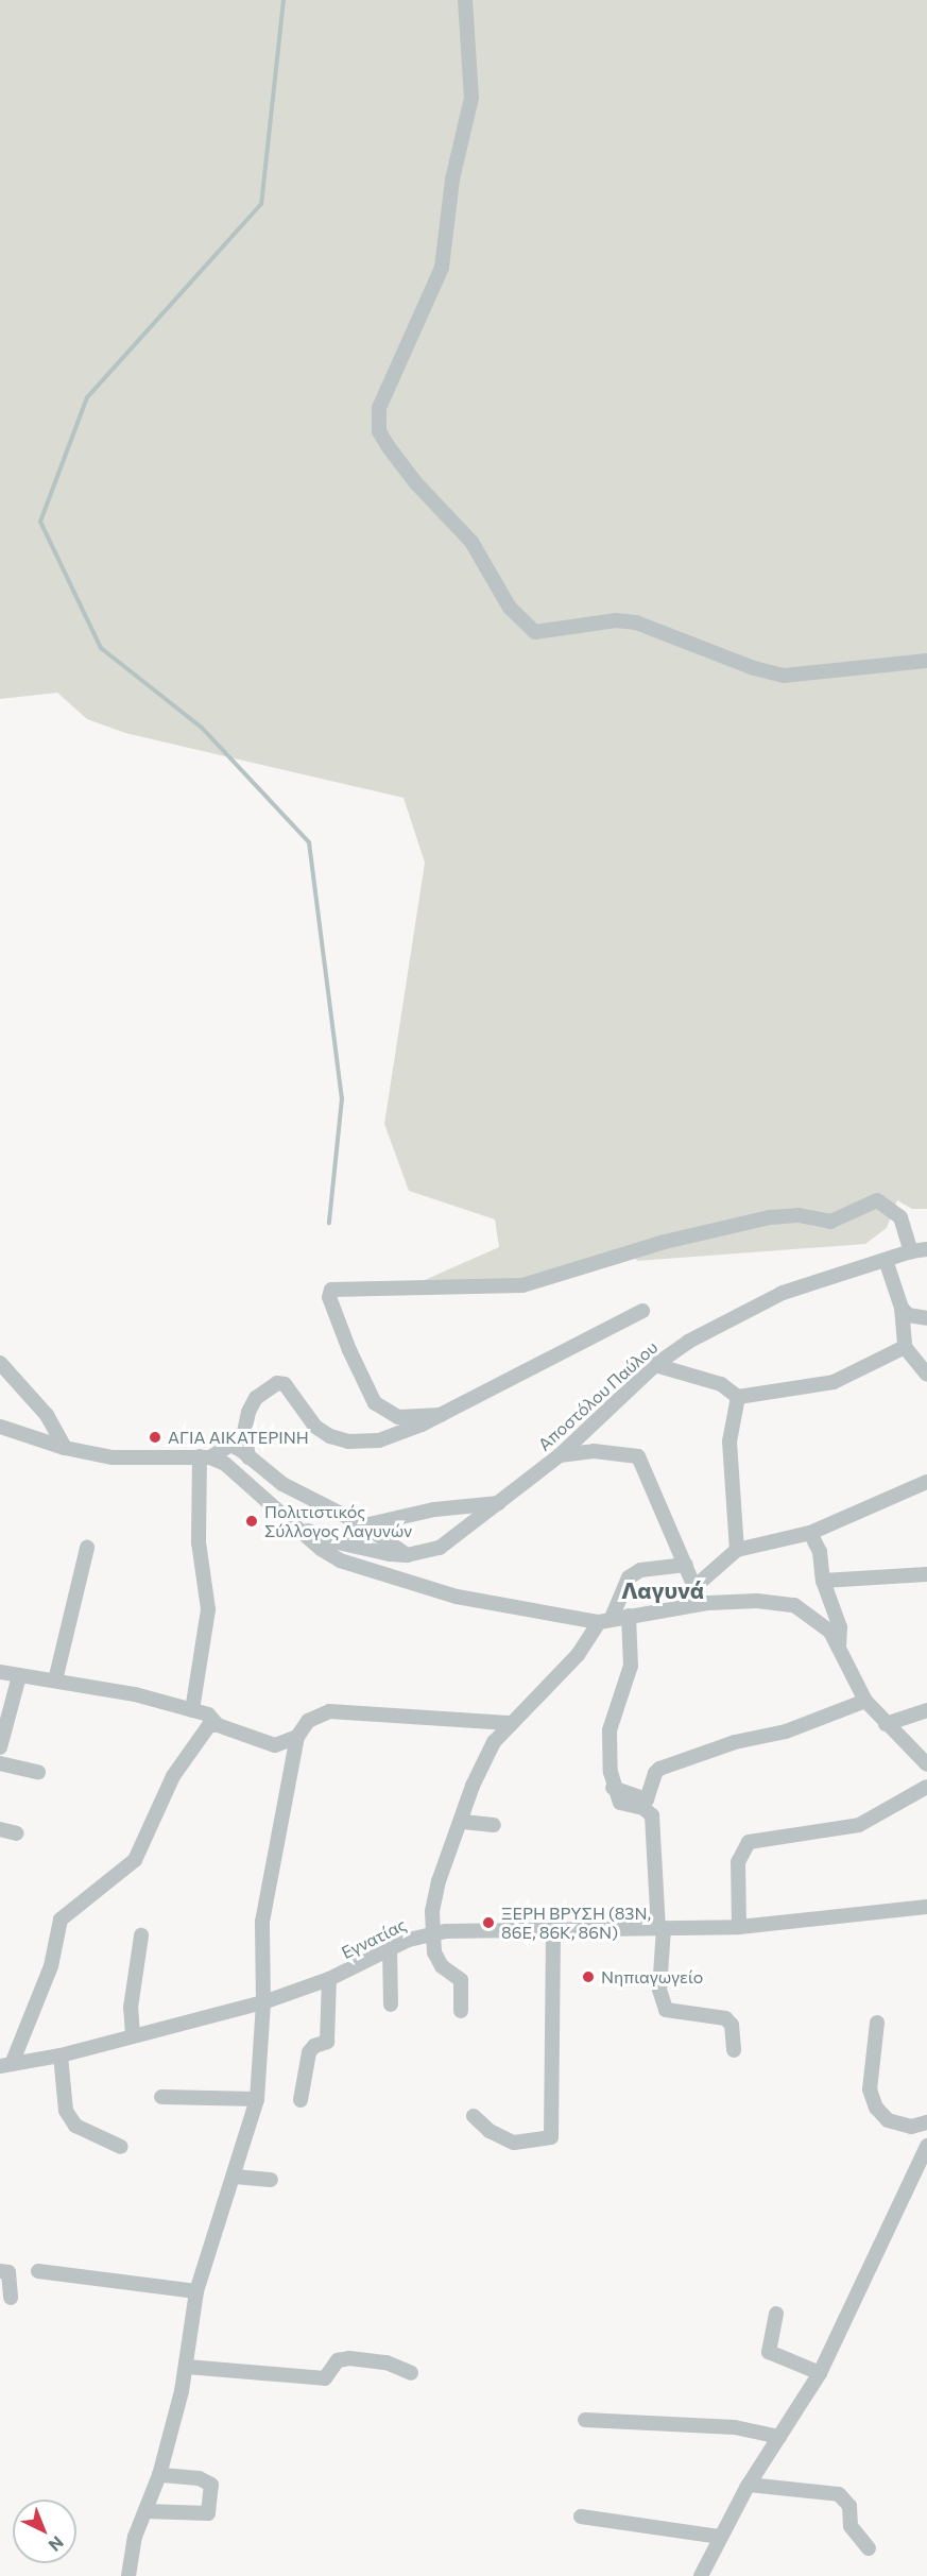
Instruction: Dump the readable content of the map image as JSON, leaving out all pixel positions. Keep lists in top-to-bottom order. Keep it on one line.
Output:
{"streets":{"street":["Αποστόλου Παύλου","Εγνατίας"]},"districts":["Λαγυνά"],"places":["ΑΓΙΑ ΑΙΚΑΤΕΡΙΝΗ","Πολιτιστικός Σύλλογος Λαγυνών","ΞΕΡΗ ΒΡΥΣΗ (83Ν, 86Ε, 86Κ, 86Ν)","Νηπιαγωγείο"],"north":"bottom right"}
